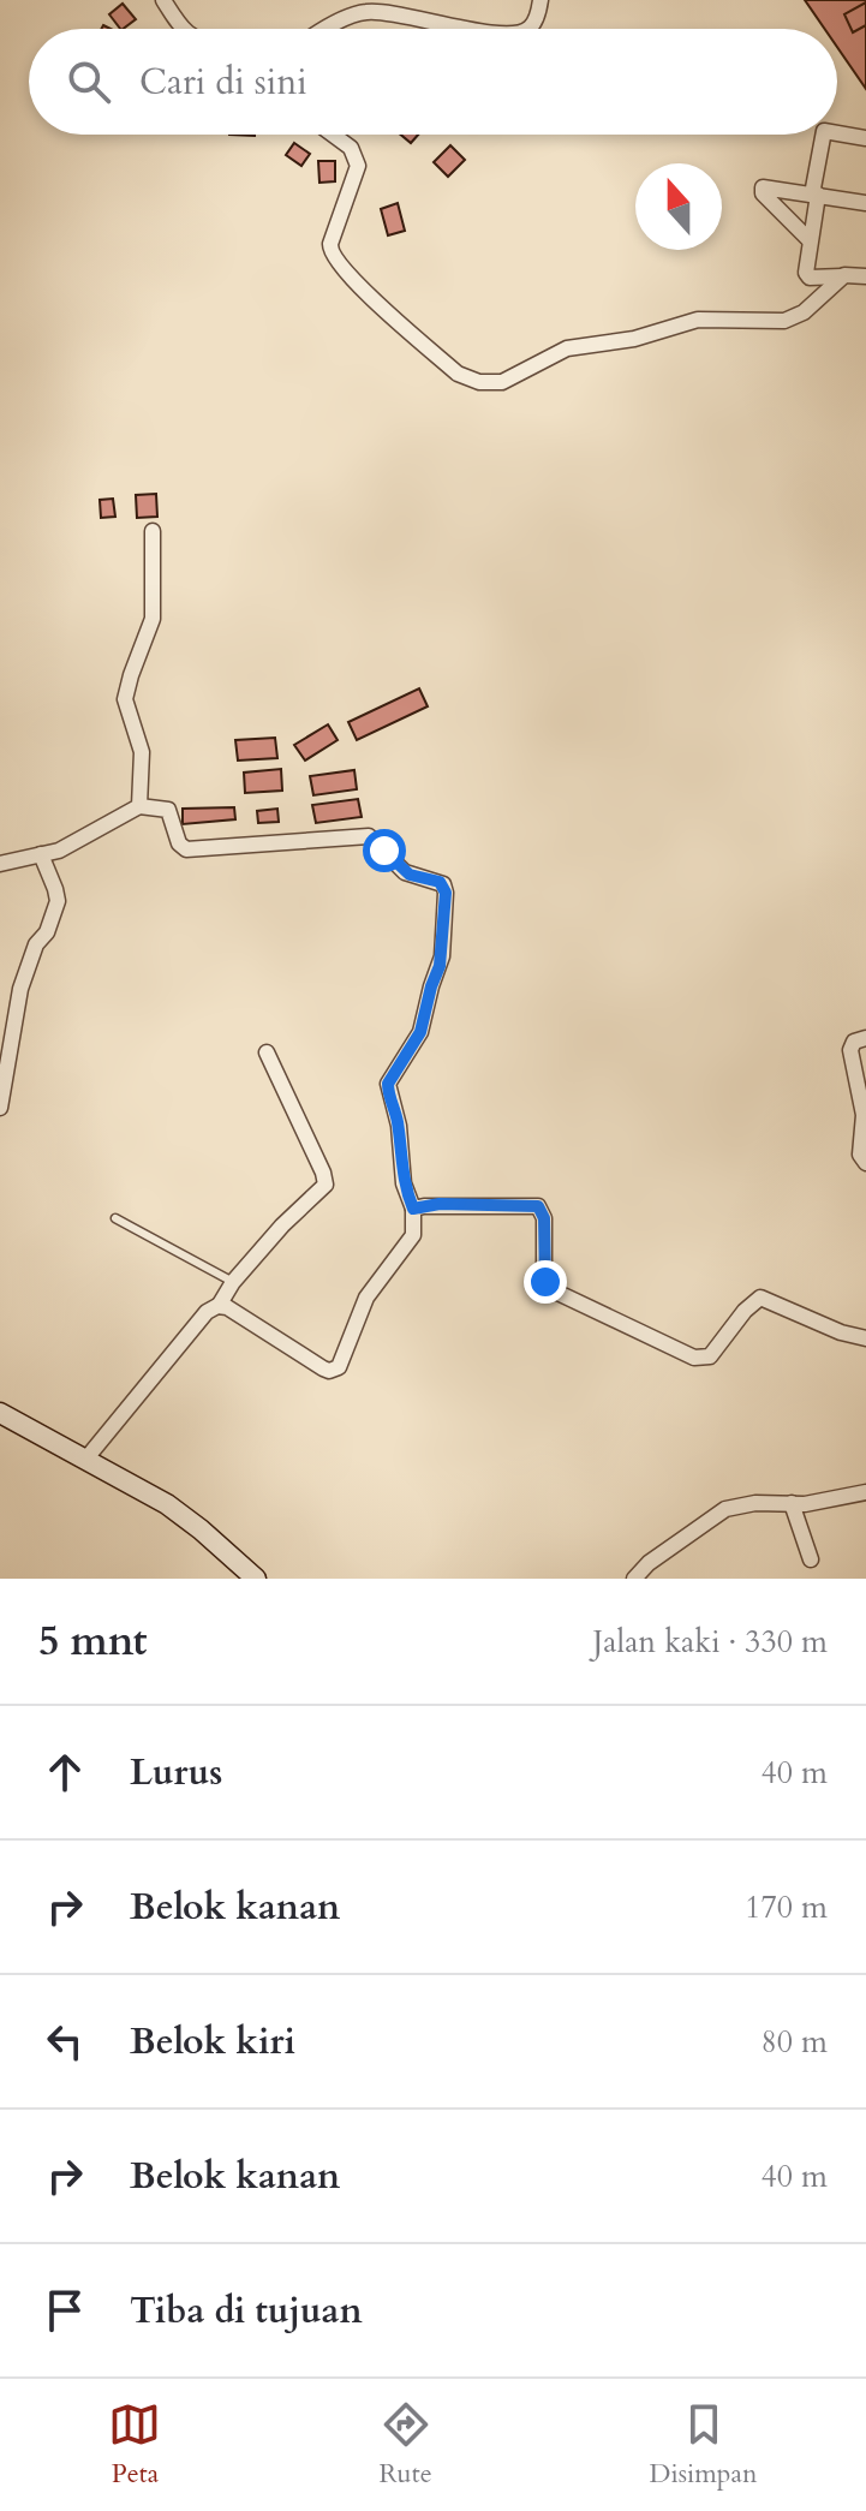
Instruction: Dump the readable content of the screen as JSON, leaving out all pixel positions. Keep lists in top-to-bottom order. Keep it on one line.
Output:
{"north":"top","page":{"search":"Cari di sini","heading":["5 mnt","Jalan kaki · 330 m"],"list":[["Lurus","40 m"],["Belok kanan","170 m"],["Belok kiri","80 m"],["Belok kanan","40 m"],"Tiba di tujuan"],"nav":["Peta","Rute","Disimpan"]}}
